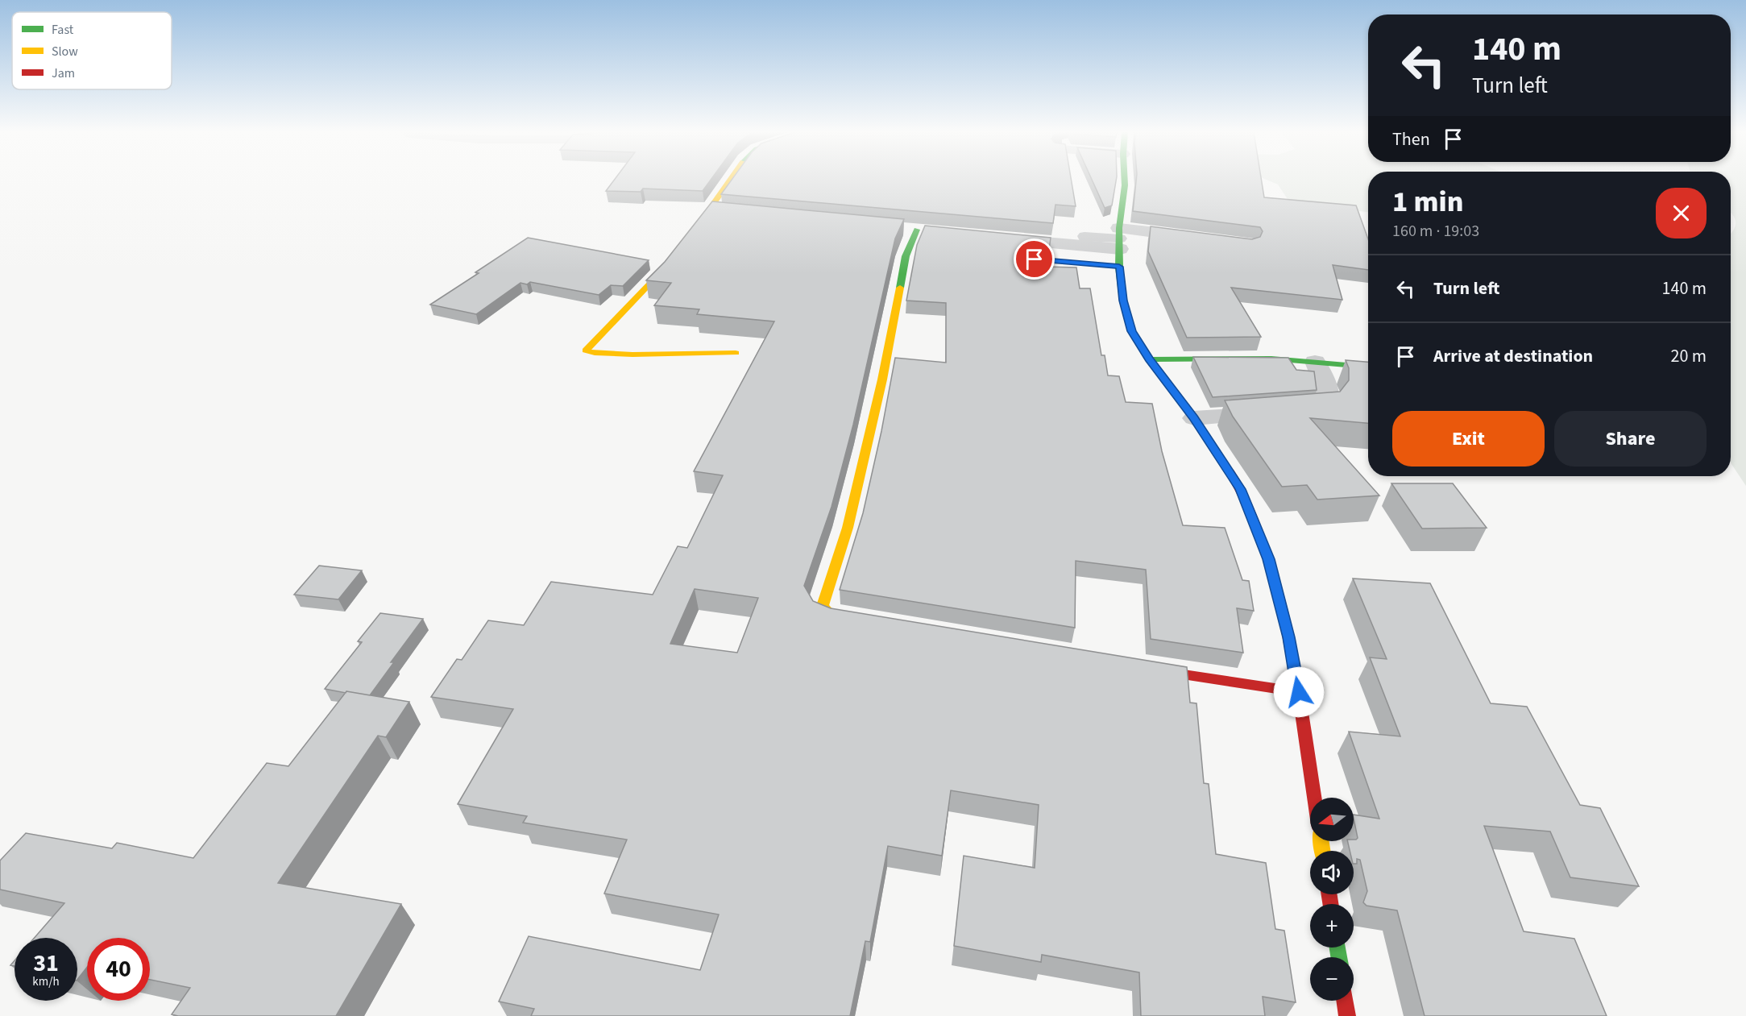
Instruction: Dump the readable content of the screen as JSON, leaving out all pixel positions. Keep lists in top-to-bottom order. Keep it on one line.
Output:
{"legend":["Fast","Slow","Jam"],"north":"left","page":{"turn":["140 m","Turn left"],"then":"Then","heading":["1 min","160 m · 19:03"],"list":[{"name":"Turn left","value":"140 m"},{"name":"Arrive at destination","value":"20 m"}],"buttons":["Exit","Share"],"map_buttons":["+","−"],"speed":"31 km/h","limit":"40"}}
